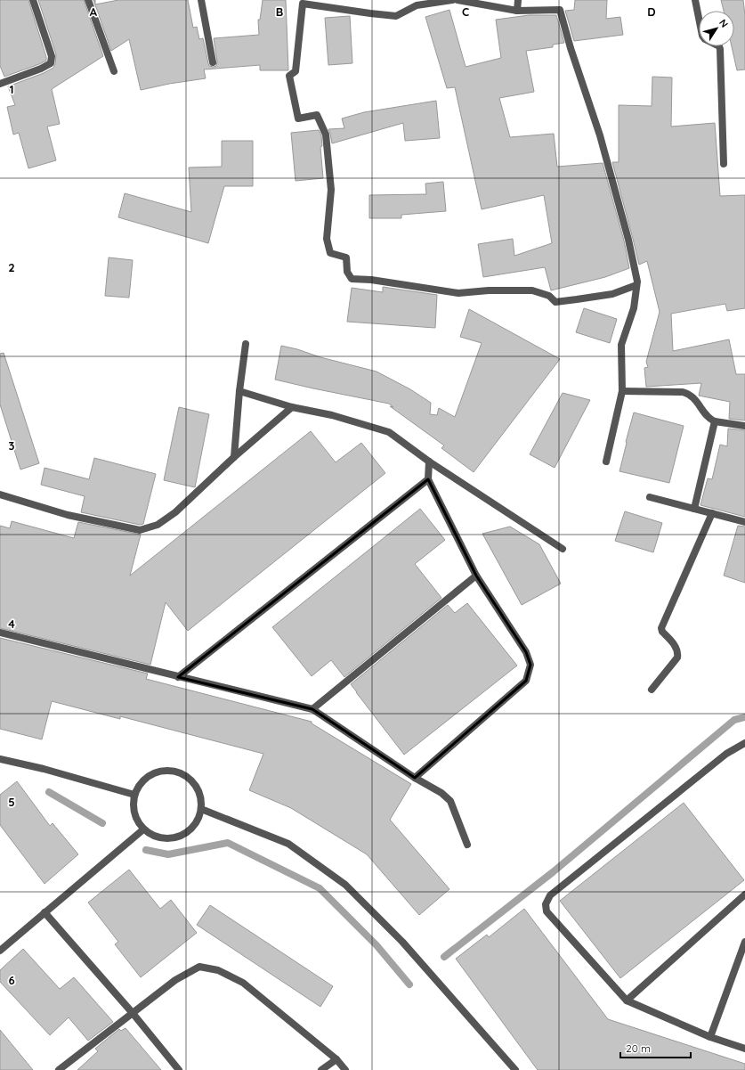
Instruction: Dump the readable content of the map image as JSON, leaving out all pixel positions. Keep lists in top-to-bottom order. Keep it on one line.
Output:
{"scale_bar":"20 m","north":"top right","grid":{"columns":["A","B","C","D"],"rows":["1","2","3","4","5","6"]}}
